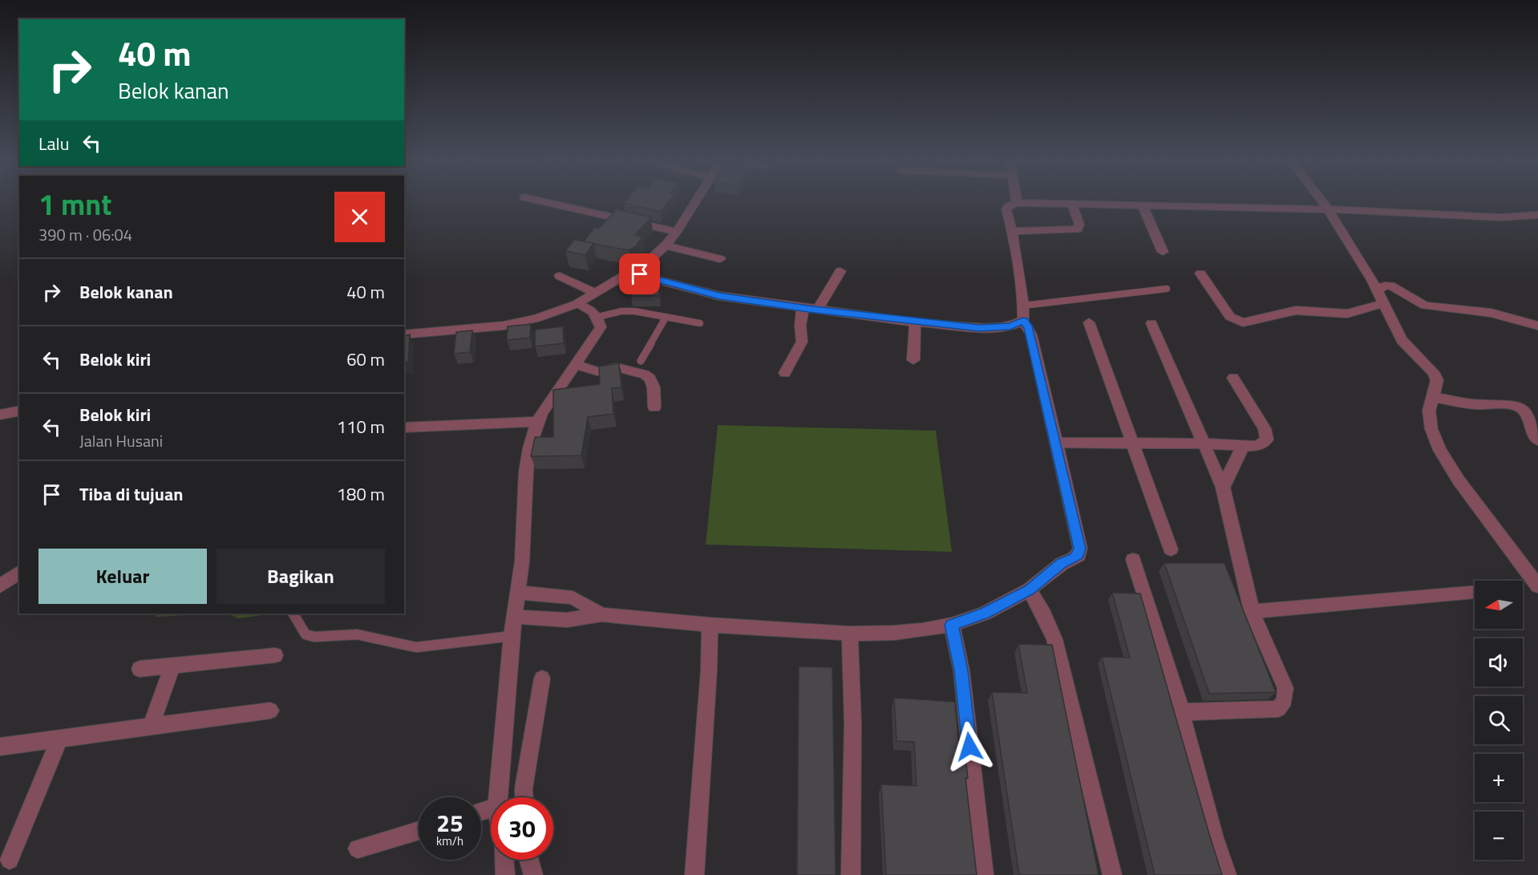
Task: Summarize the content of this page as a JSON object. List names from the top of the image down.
{
  "north": "left",
  "page": {
    "turn": ["40 m", "Belok kanan"],
    "then": "Lalu",
    "heading": ["1 mnt", "390 m · 06:04"],
    "list": [
      {
        "name": "Belok kanan",
        "value": "40 m"
      },
      {
        "name": "Belok kiri",
        "value": "60 m"
      },
      {
        "name": "Belok kiri",
        "note": "Jalan Husani",
        "value": "110 m"
      },
      {
        "name": "Tiba di tujuan",
        "value": "180 m"
      }
    ],
    "buttons": ["Keluar", "Bagikan"],
    "map_buttons": ["+", "−"],
    "speed": "25 km/h",
    "limit": "30"
  }
}
